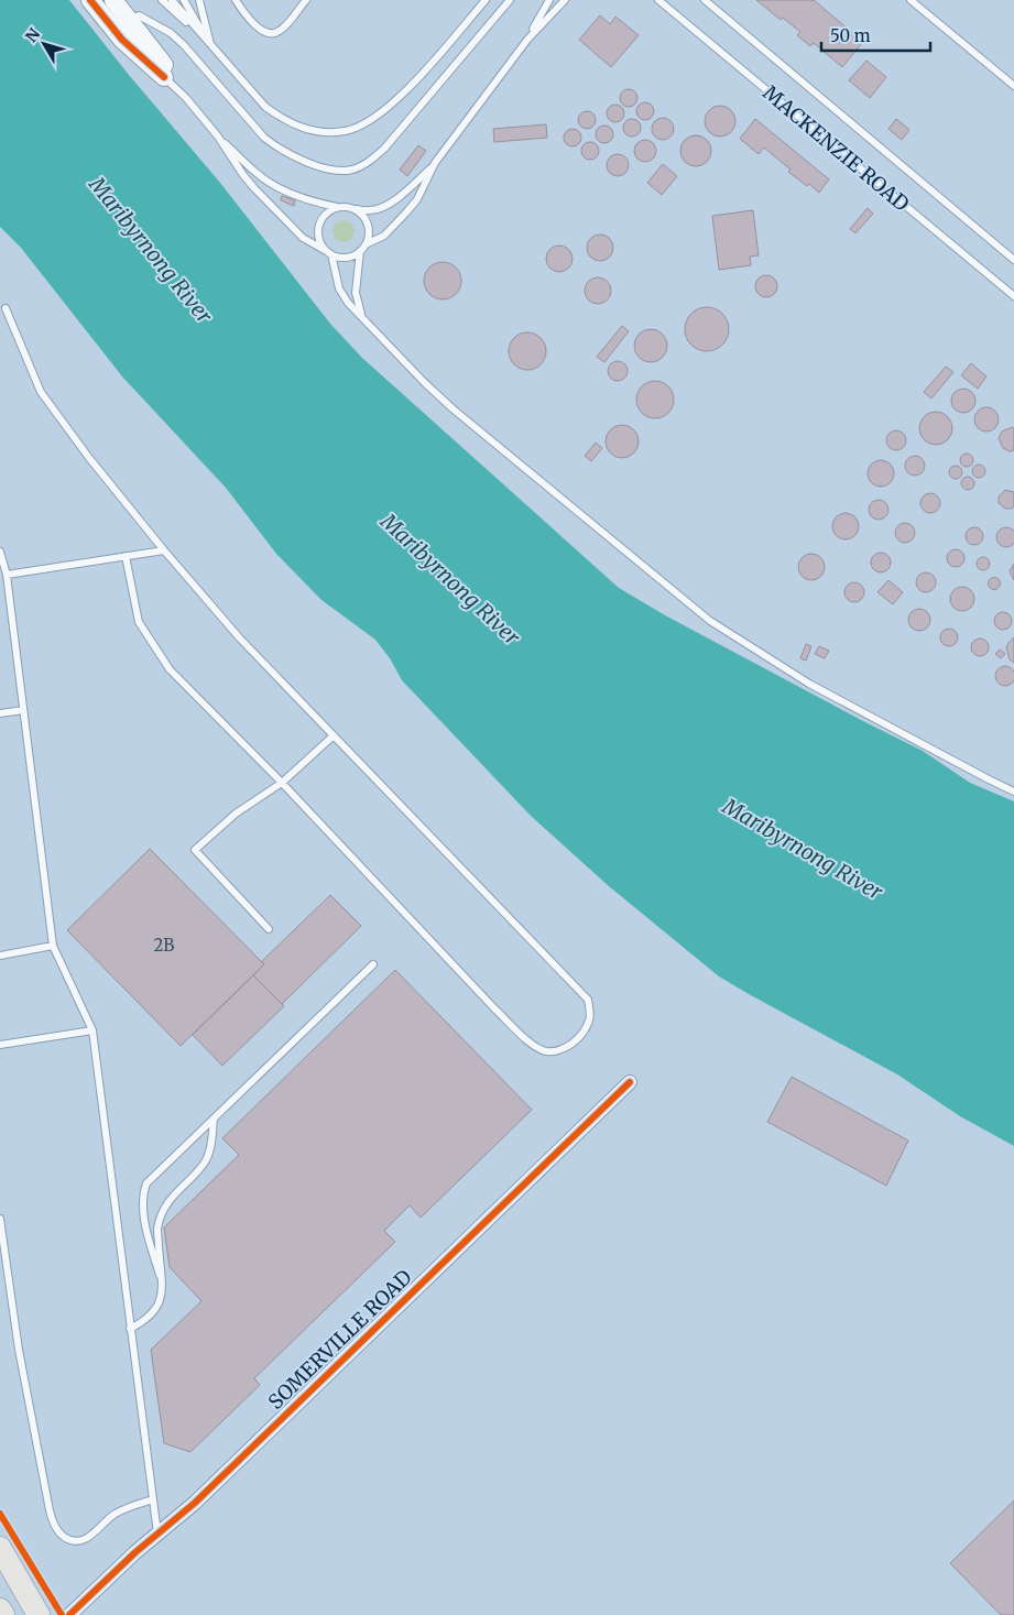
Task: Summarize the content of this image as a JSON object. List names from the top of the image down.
{
  "streets": {
    "street": ["SOMERVILLE ROAD"],
    "lane": ["MACKENZIE ROAD"]
  },
  "water": ["Maribyrnong River"],
  "house_numbers": ["2B"],
  "scale_bar": "50 m",
  "north": "top left"
}
